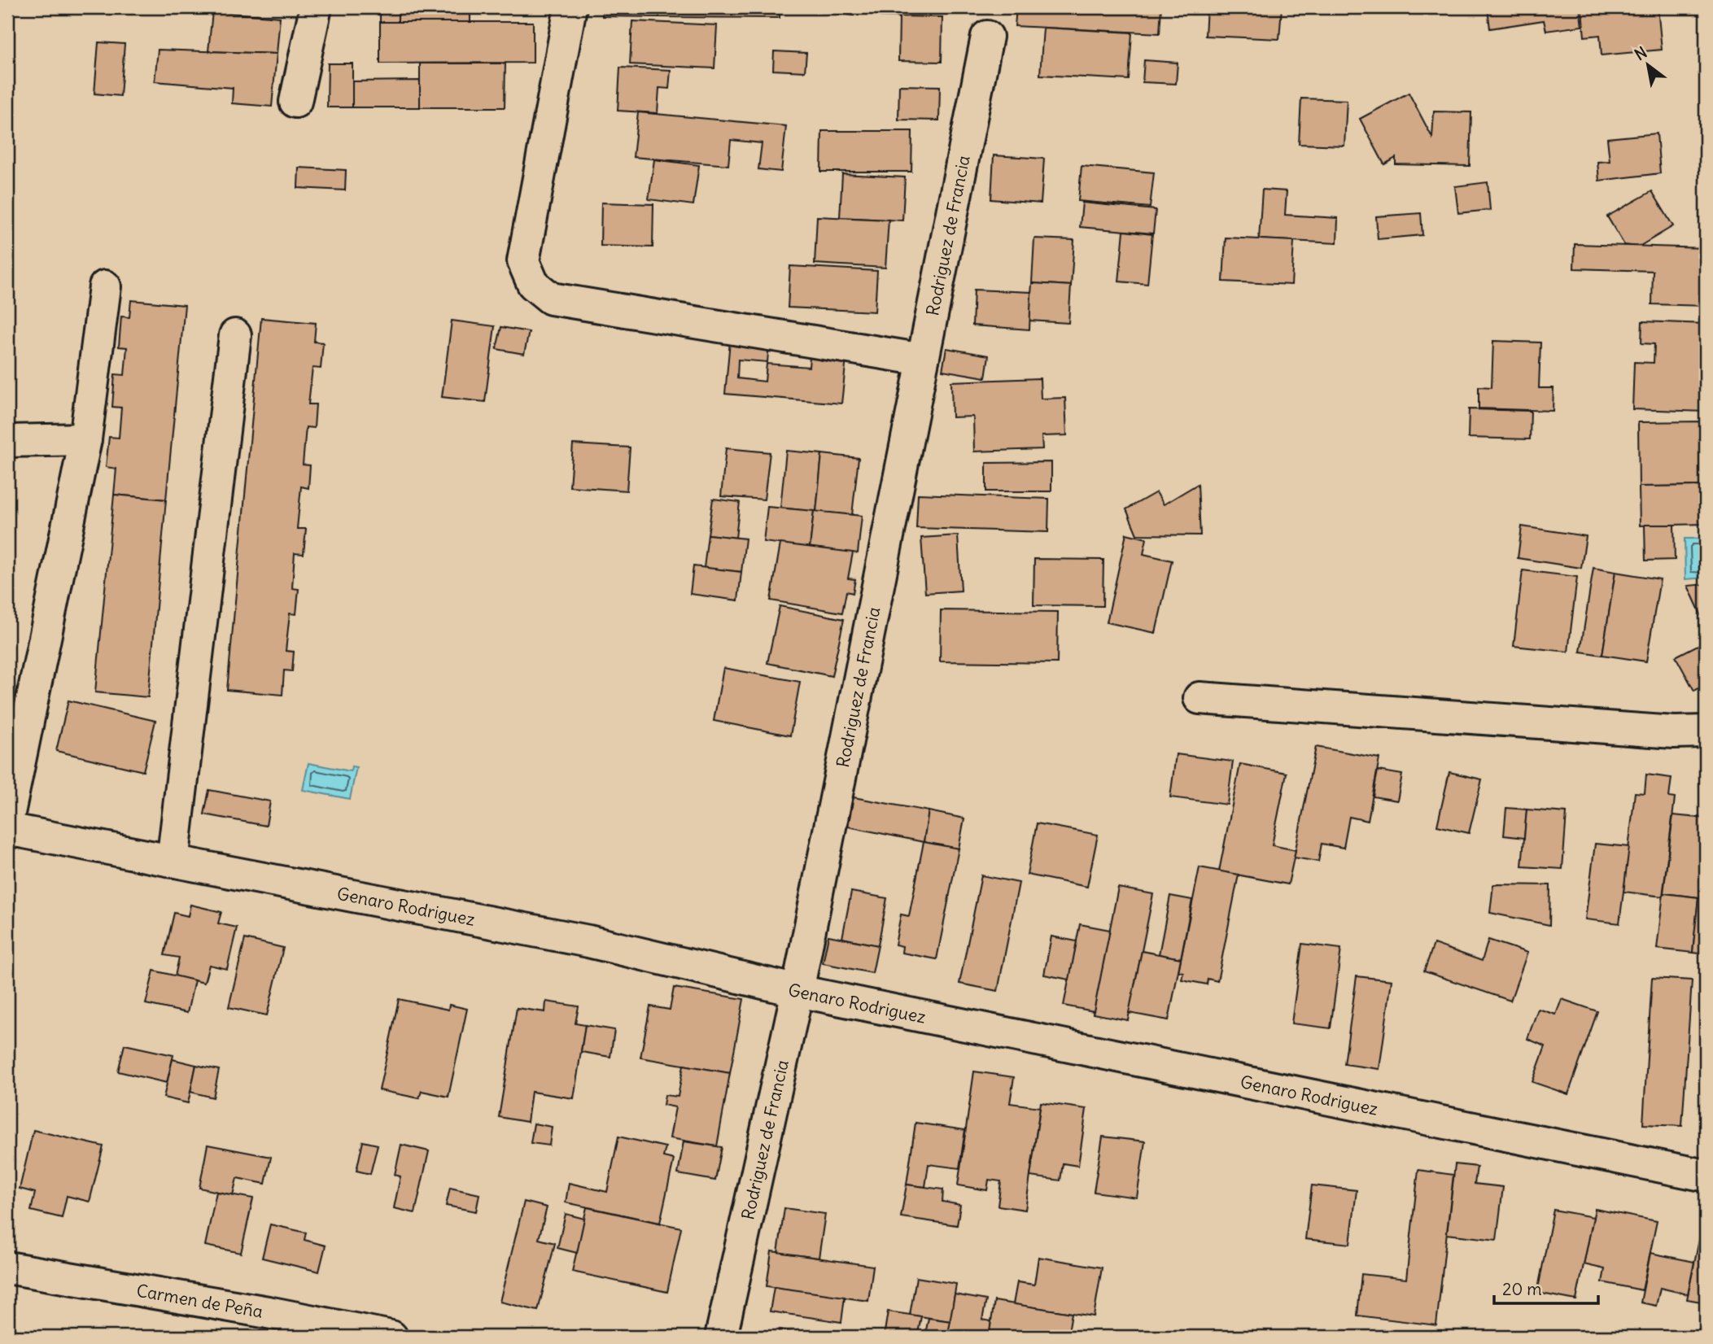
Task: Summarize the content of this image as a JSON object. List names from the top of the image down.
{
  "streets": {
    "street": ["Rodriguez de Francia", "Genaro Rodriguez", "Carmen de Peña"]
  },
  "crossings": [
    ["Rodriguez de Francia", "Genaro Rodriguez"]
  ],
  "scale_bar": "20 m",
  "north": "top left"
}
